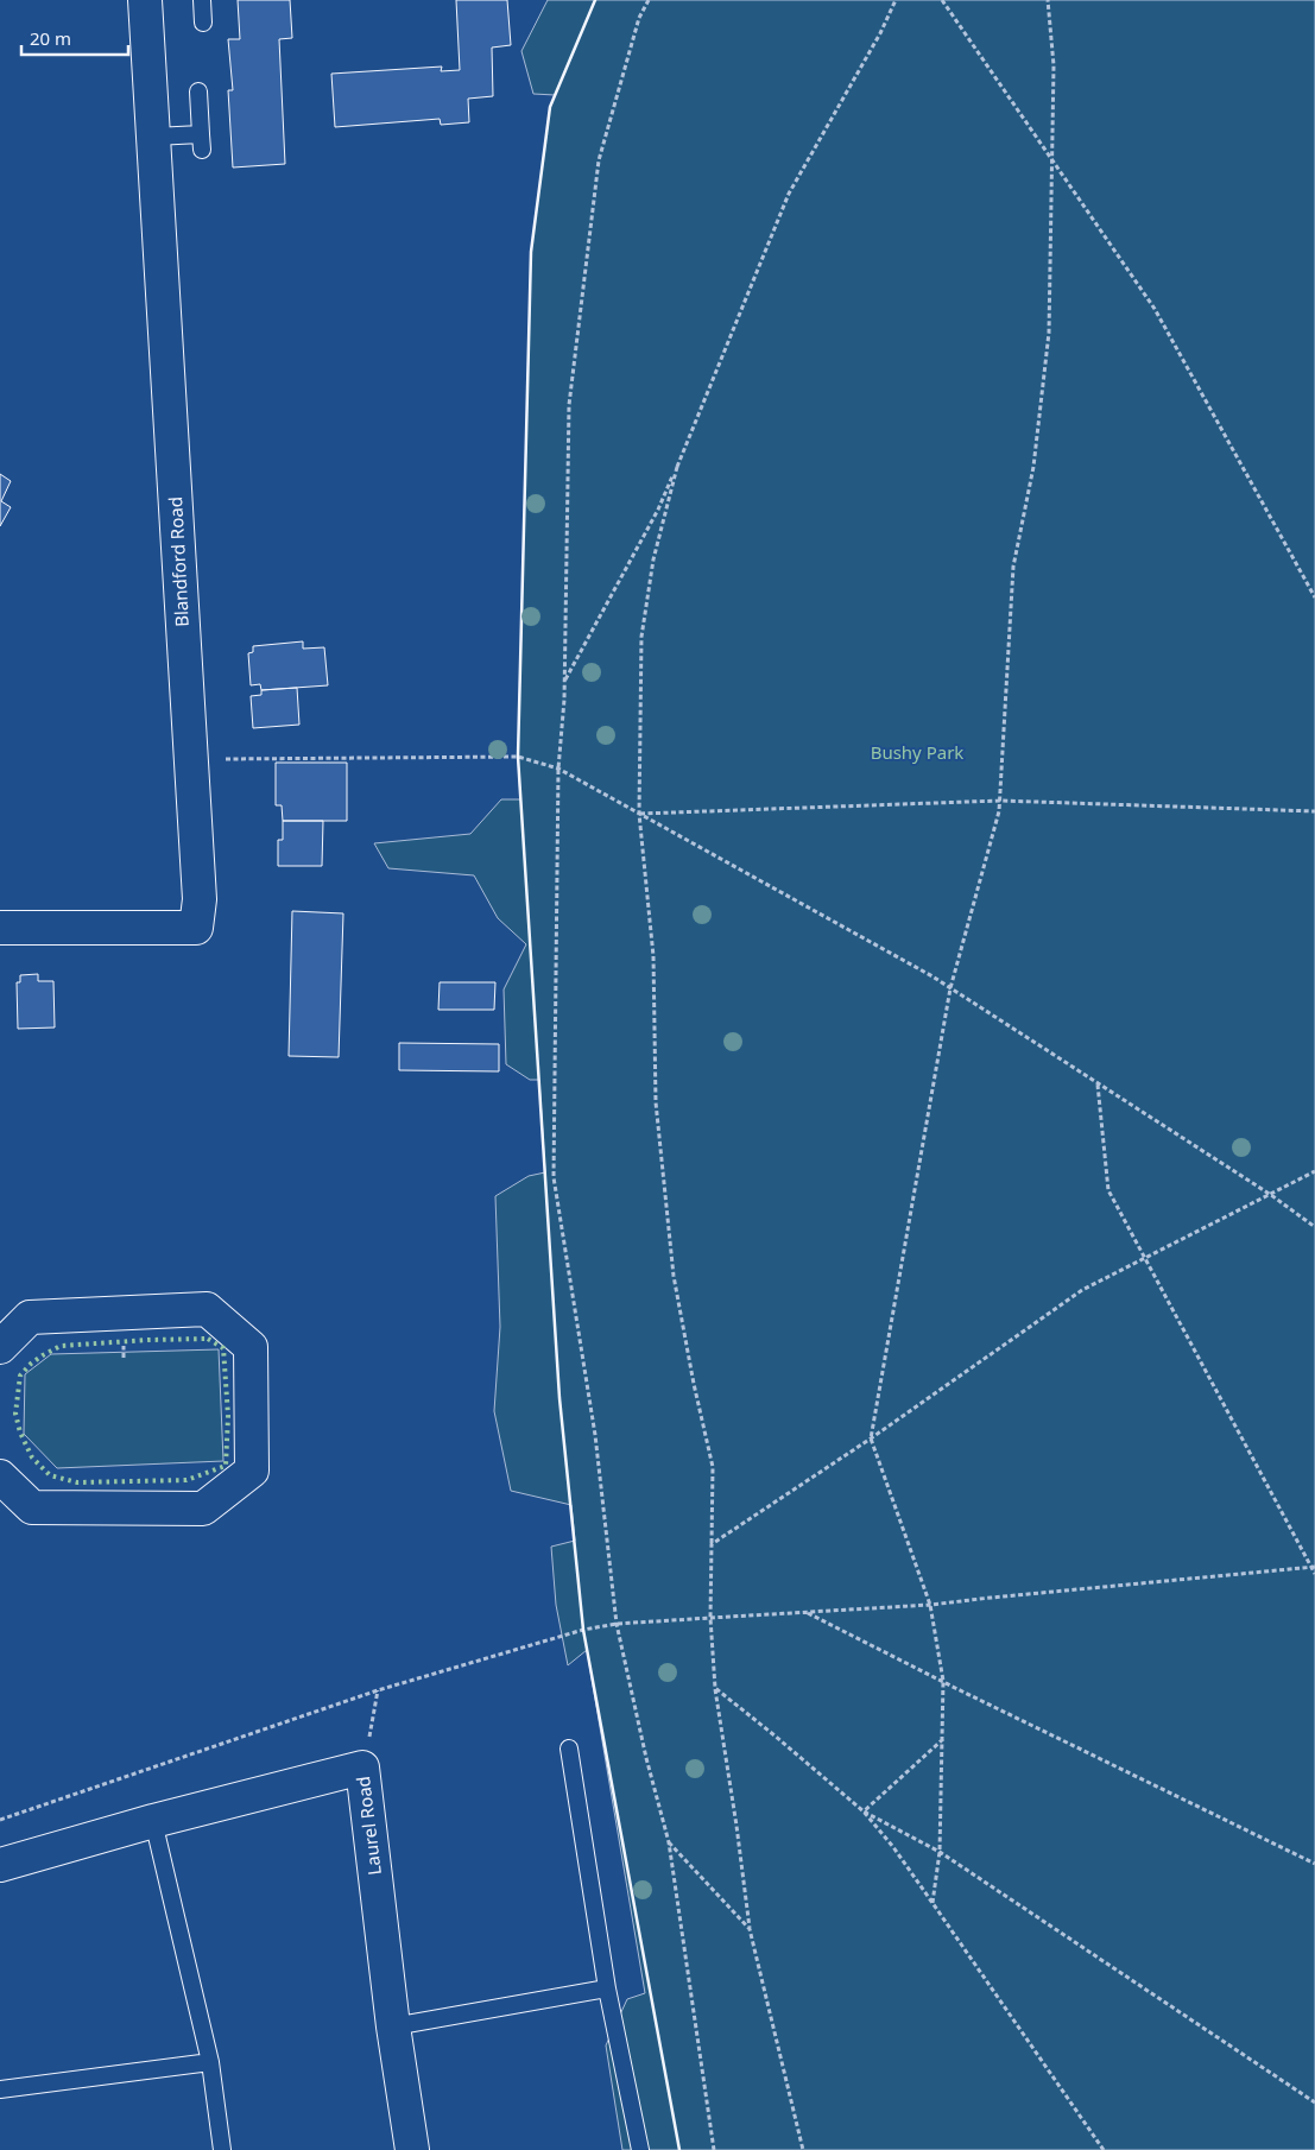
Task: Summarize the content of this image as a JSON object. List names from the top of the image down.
{
  "streets": {
    "street": ["Blandford Road", "Laurel Road"]
  },
  "parks": ["Bushy Park"],
  "scale_bar": "20 m"
}
